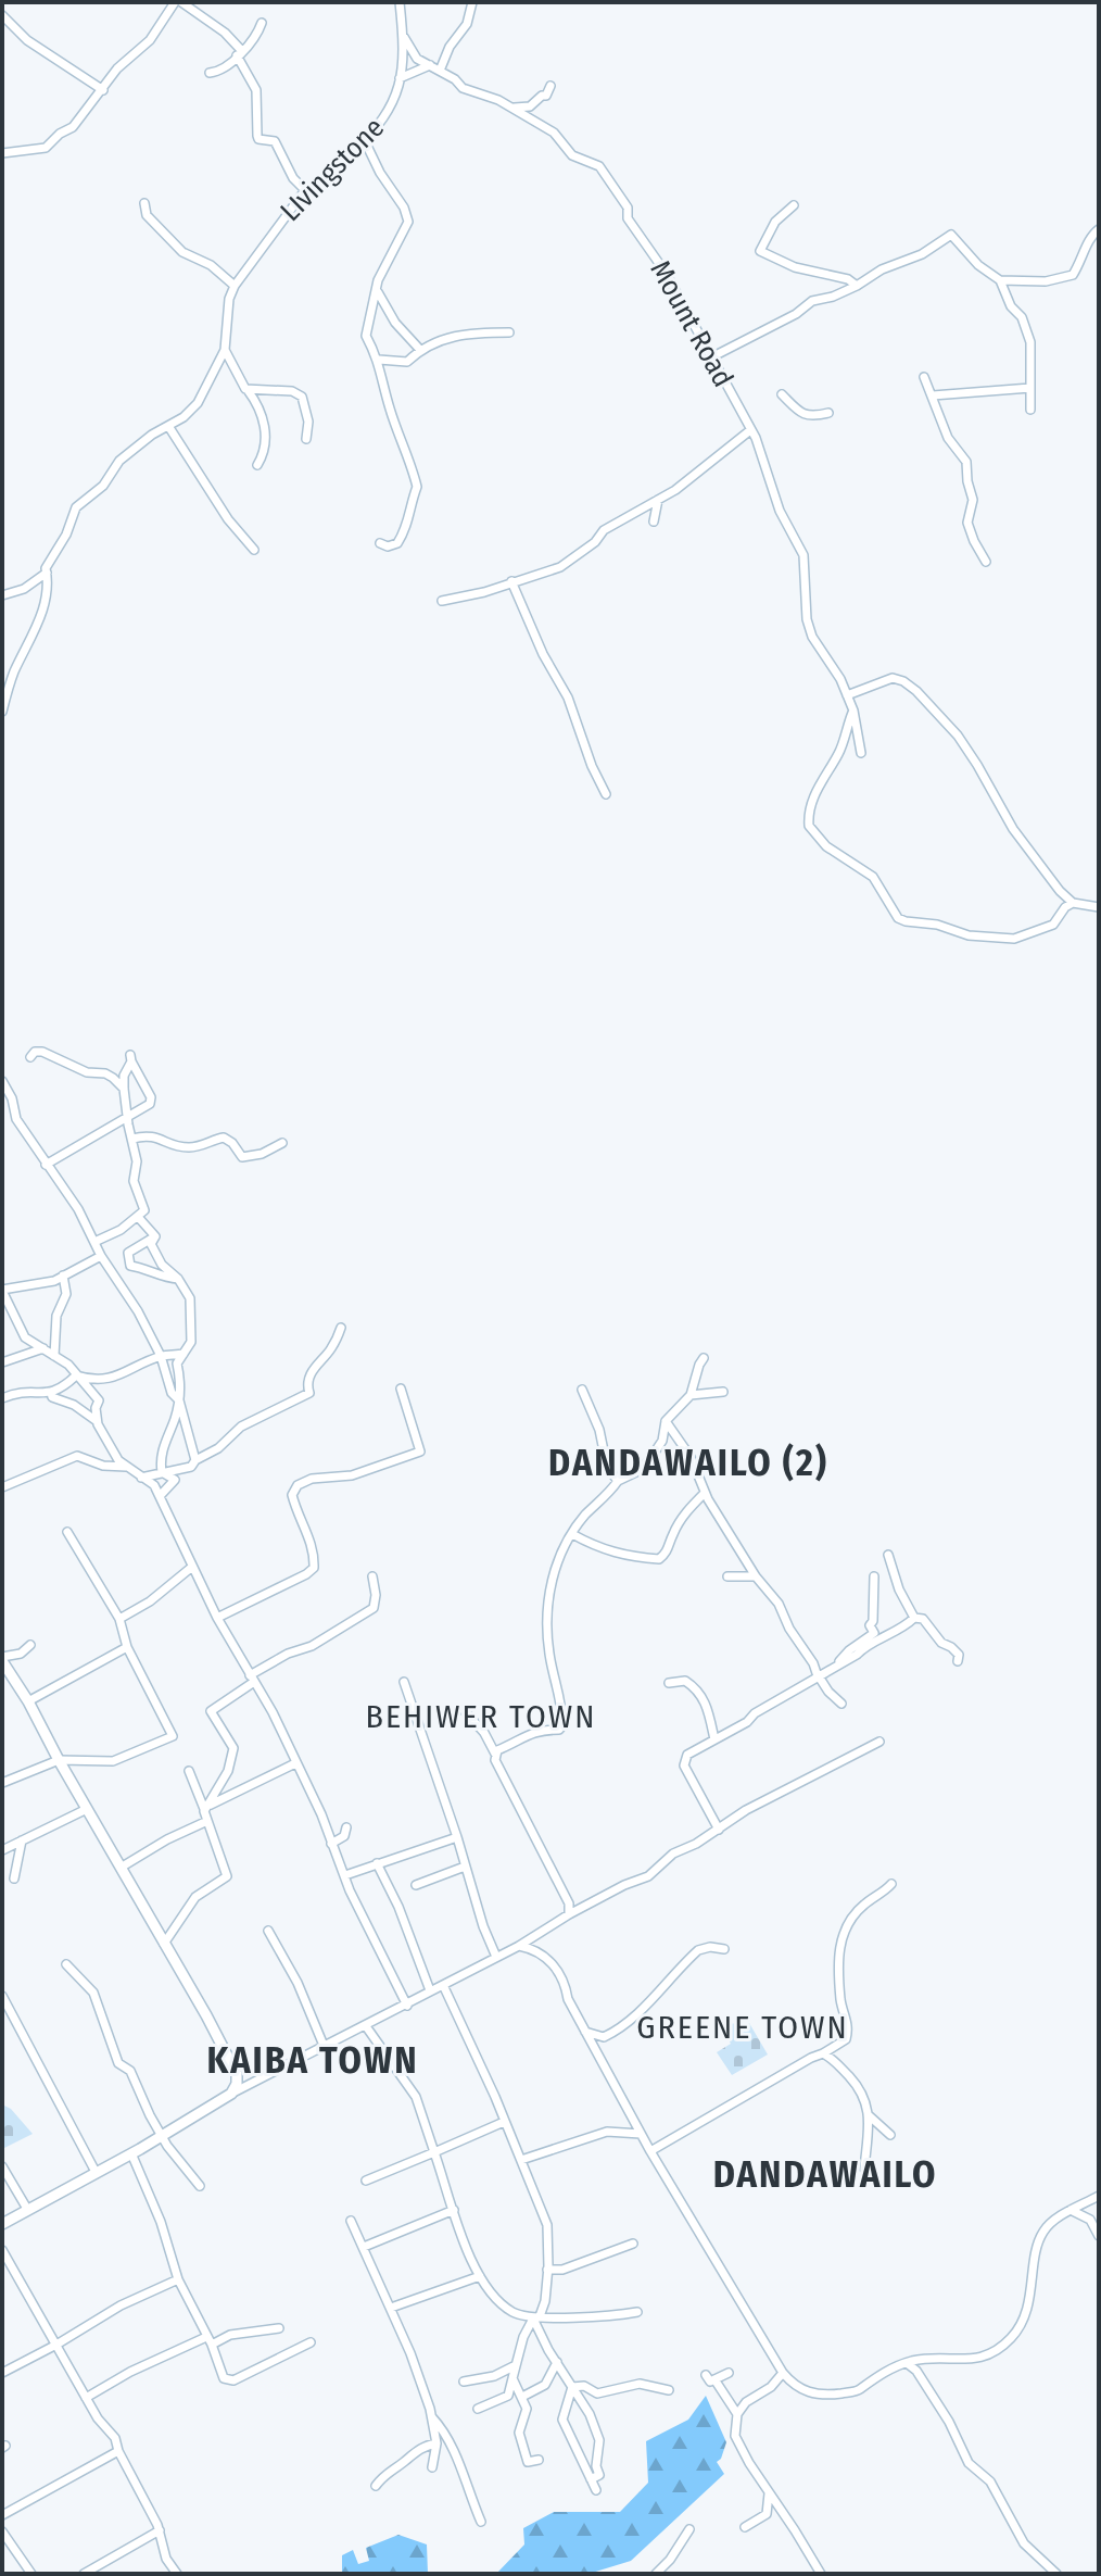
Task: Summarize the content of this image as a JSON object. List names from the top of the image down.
{
  "streets": {
    "street": ["LIvingstone", "Mount Road"]
  },
  "crossings": [
    ["LIvingstone", "Mount Road"]
  ],
  "districts": [
    "DANDAWAILO (2)",
    "BEHIWER TOWN",
    "GREENE TOWN",
    "KAIBA TOWN",
    "DANDAWAILO"
  ]
}
